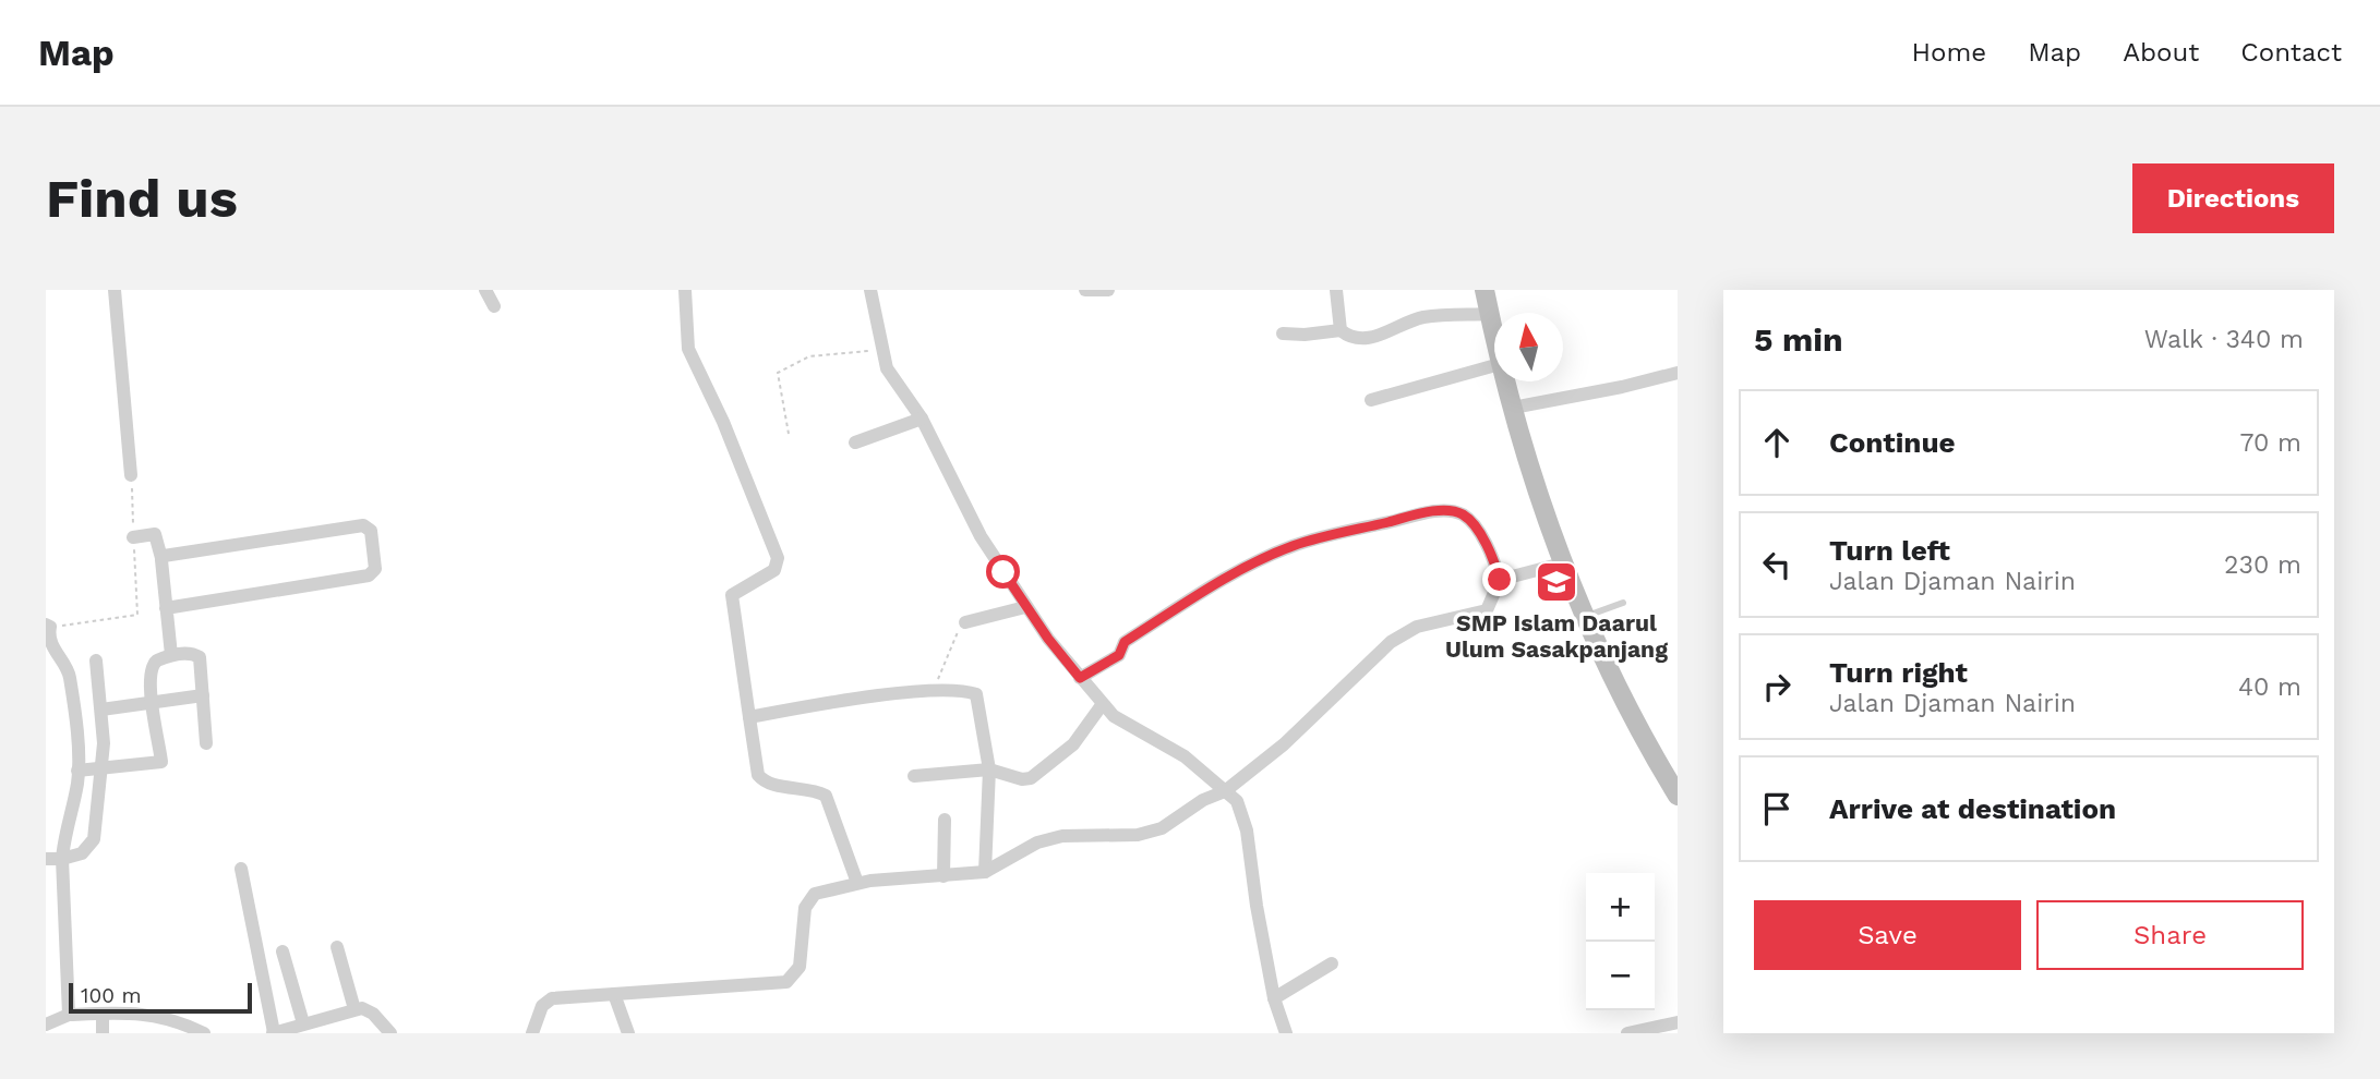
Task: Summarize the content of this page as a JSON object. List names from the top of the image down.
{
  "places": {
    "school or university": ["SMP Islam Daarul Ulum Sasakpanjang"]
  },
  "scale_bar": "100 m",
  "north": "top",
  "page": {
    "header": "Map",
    "nav": [
      "Home",
      "Map",
      "About",
      "Contact"
    ],
    "buttons": [
      "Directions",
      ["Save", "Share"]
    ],
    "title": "Find us",
    "heading": ["5 min", "Walk · 340 m"],
    "list": [
      ["Continue", "70 m"],
      ["Turn left", "Jalan Djaman Nairin", "230 m"],
      ["Turn right", "Jalan Djaman Nairin", "40 m"],
      "Arrive at destination"
    ],
    "map_buttons": ["+", "−"],
    "scale": "100 m"
  }
}
